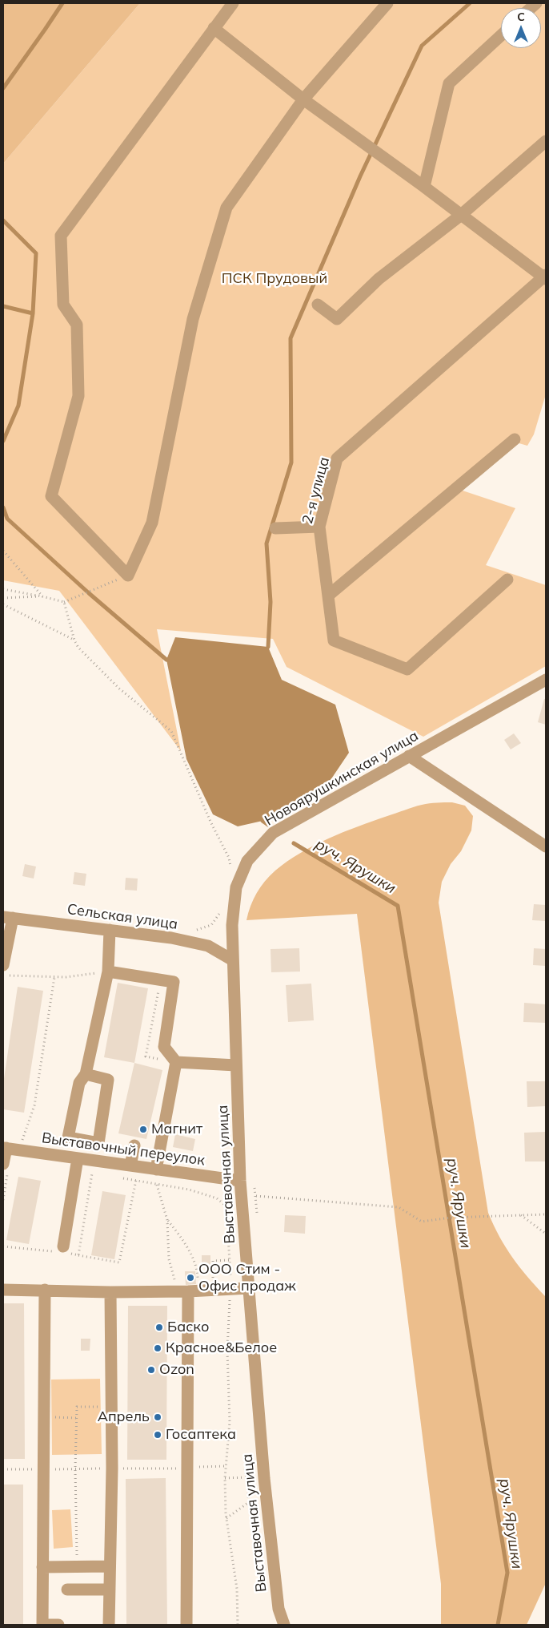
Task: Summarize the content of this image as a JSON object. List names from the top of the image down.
{
  "streets": {
    "street": [
      "2-я улица",
      "Новоярушкинская улица",
      "Сельская улица",
      "Выставочный переулок",
      "Выставочная улица"
    ]
  },
  "crossings": [
    ["Новоярушкинская улица", "Сельская улица"],
    ["Новоярушкинская улица", "Выставочная улица"],
    ["Сельская улица", "Выставочная улица"],
    ["Выставочный переулок", "Выставочная улица"]
  ],
  "water": ["руч. Ярушки"],
  "parks": ["ПСК Прудовый"],
  "places": [
    "Магнит",
    "ООО Стим - Офис продаж",
    "Баско",
    "Красное&Белое",
    "Ozon",
    "Апрель",
    "Госаптека"
  ],
  "north": "top"
}
